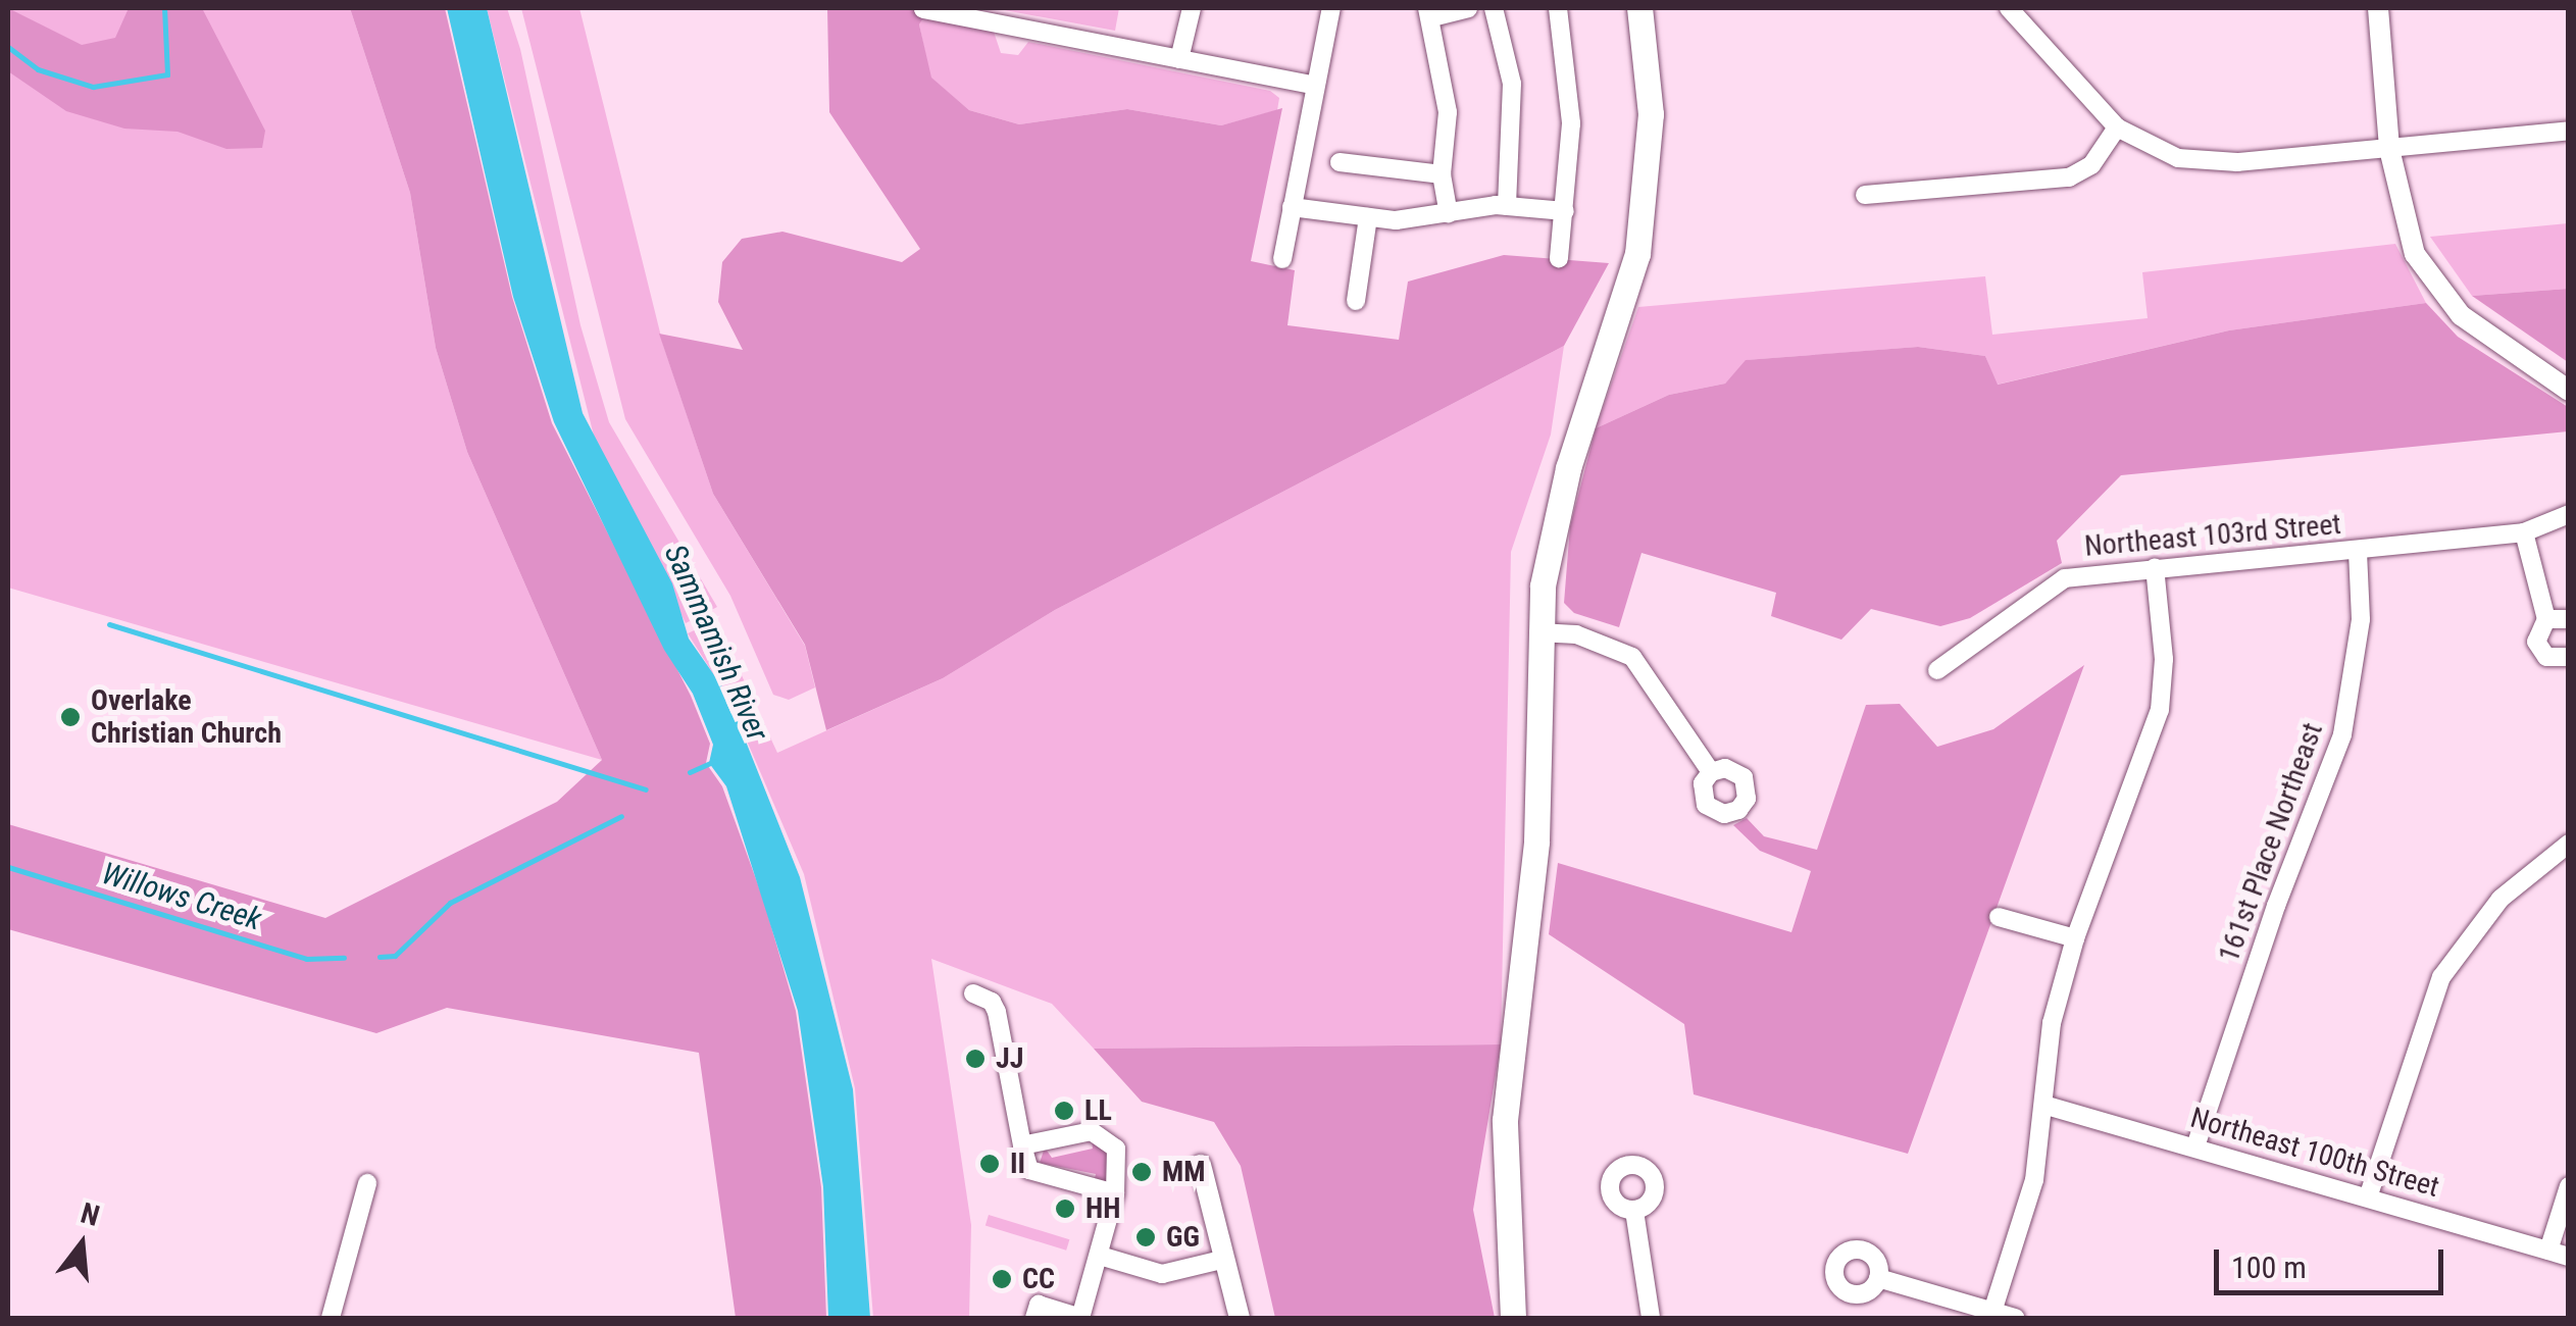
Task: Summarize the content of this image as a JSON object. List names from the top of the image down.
{
  "streets": {
    "street": ["Northeast 103rd Street", "161st Place Northeast", "Northeast 100th Street"]
  },
  "crossings": [
    ["Northeast 103rd Street", "161st Place Northeast"],
    ["161st Place Northeast", "Northeast 100th Street"]
  ],
  "water": ["Sammamish River", "Willows Creek"],
  "places": [
    "Overlake Christian Church",
    "JJ",
    "LL",
    "II",
    "MM",
    "HH",
    "GG",
    "CC"
  ],
  "scale_bar": "100 m",
  "north": "top"
}
